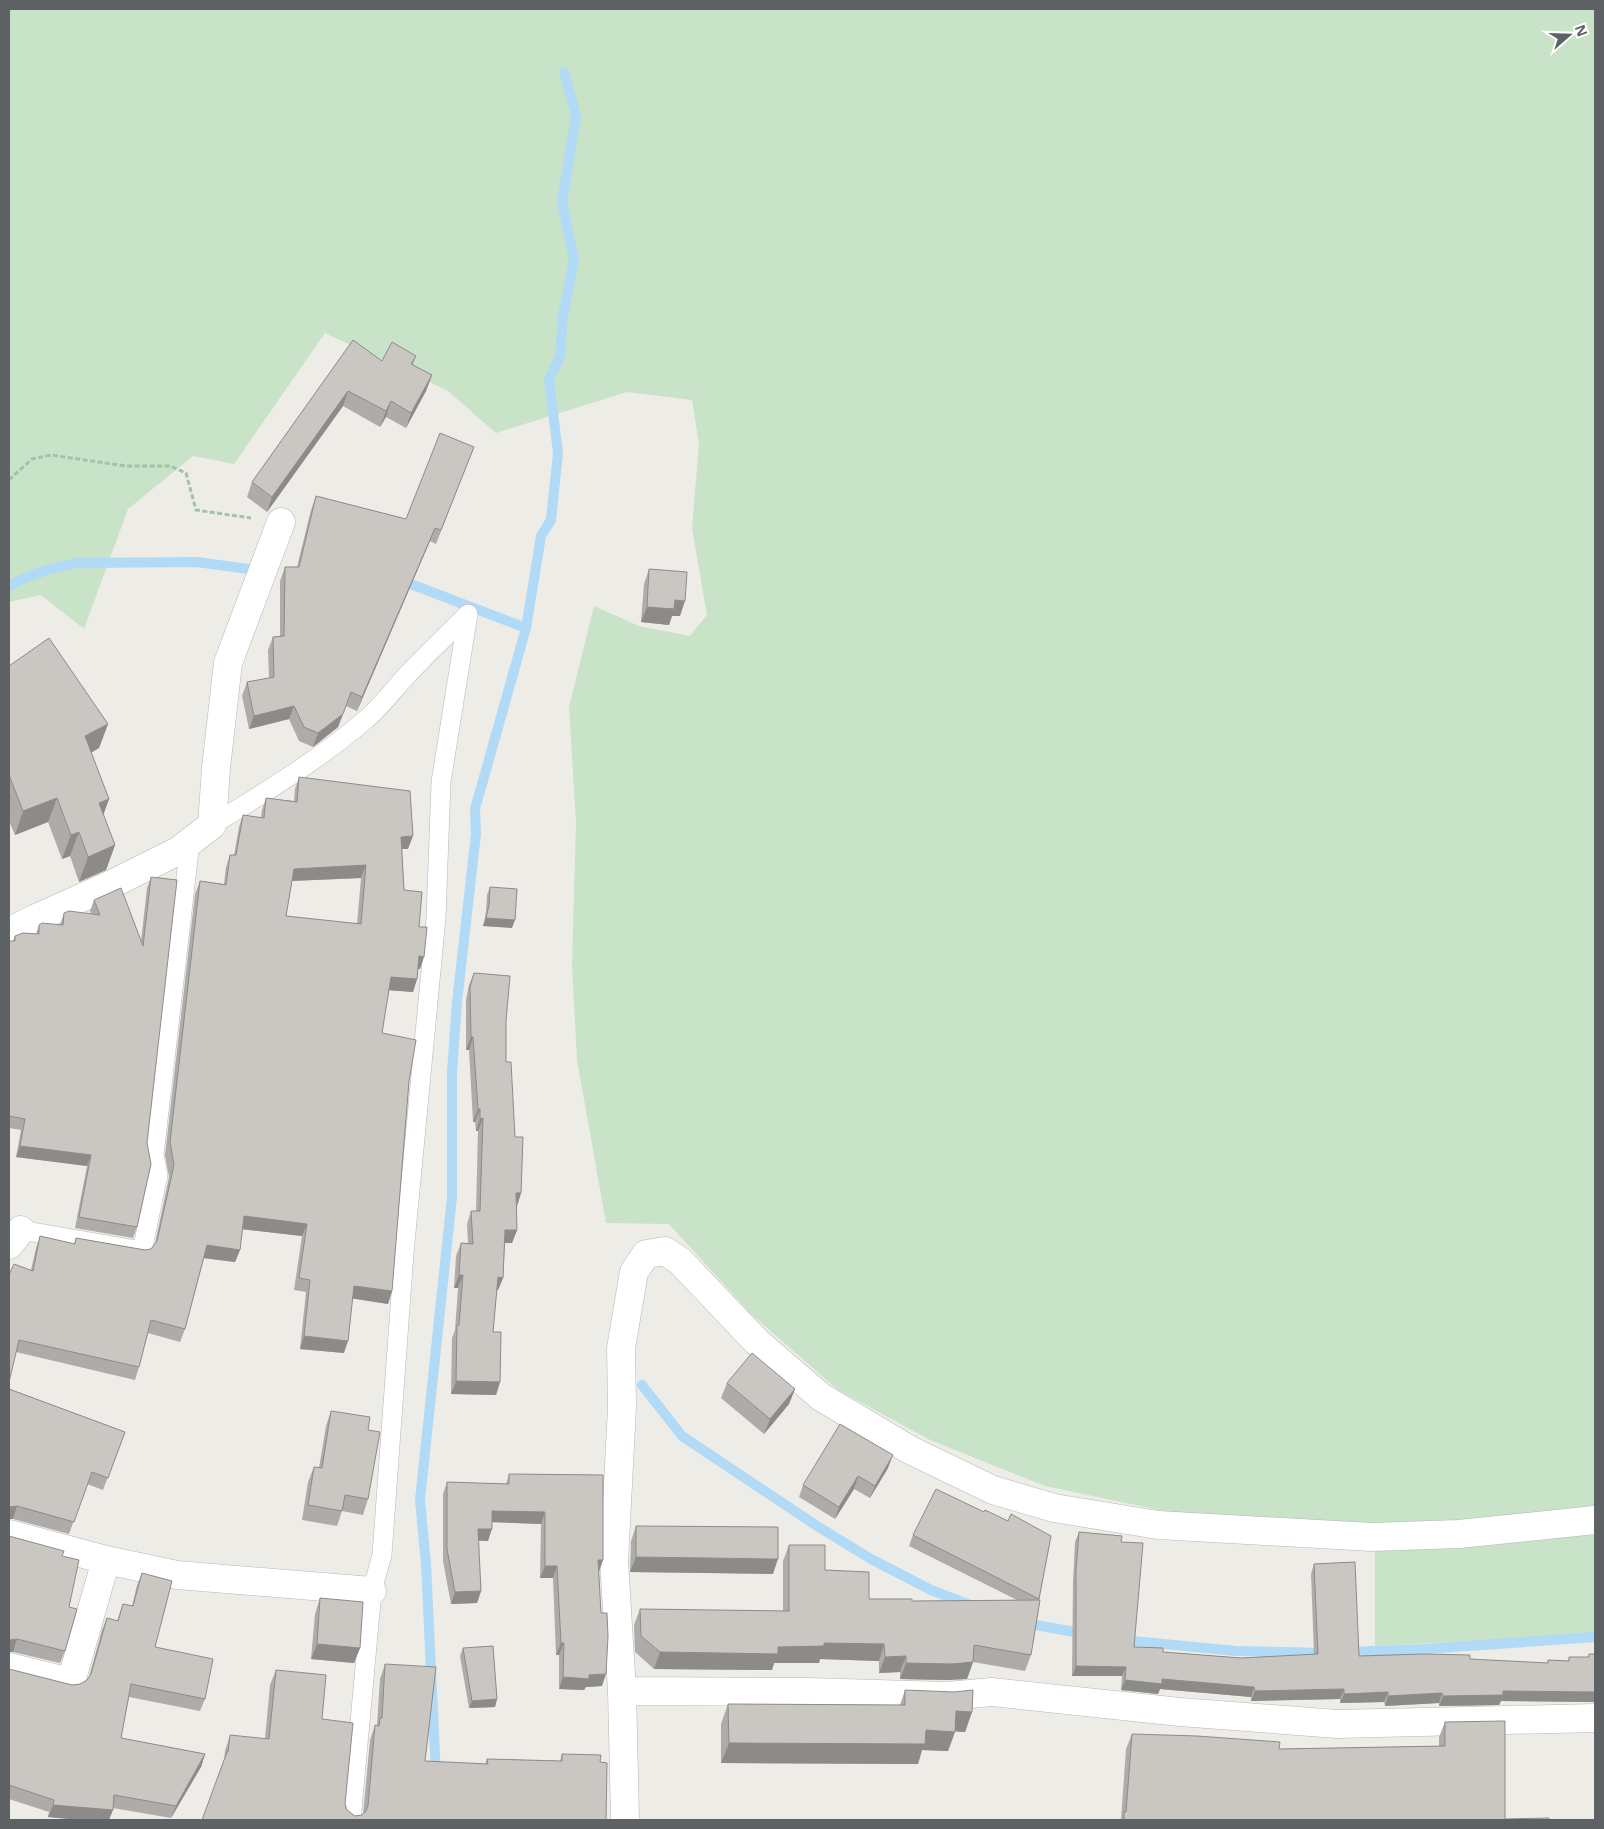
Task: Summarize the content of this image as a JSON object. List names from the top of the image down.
{
  "north": "right"
}
